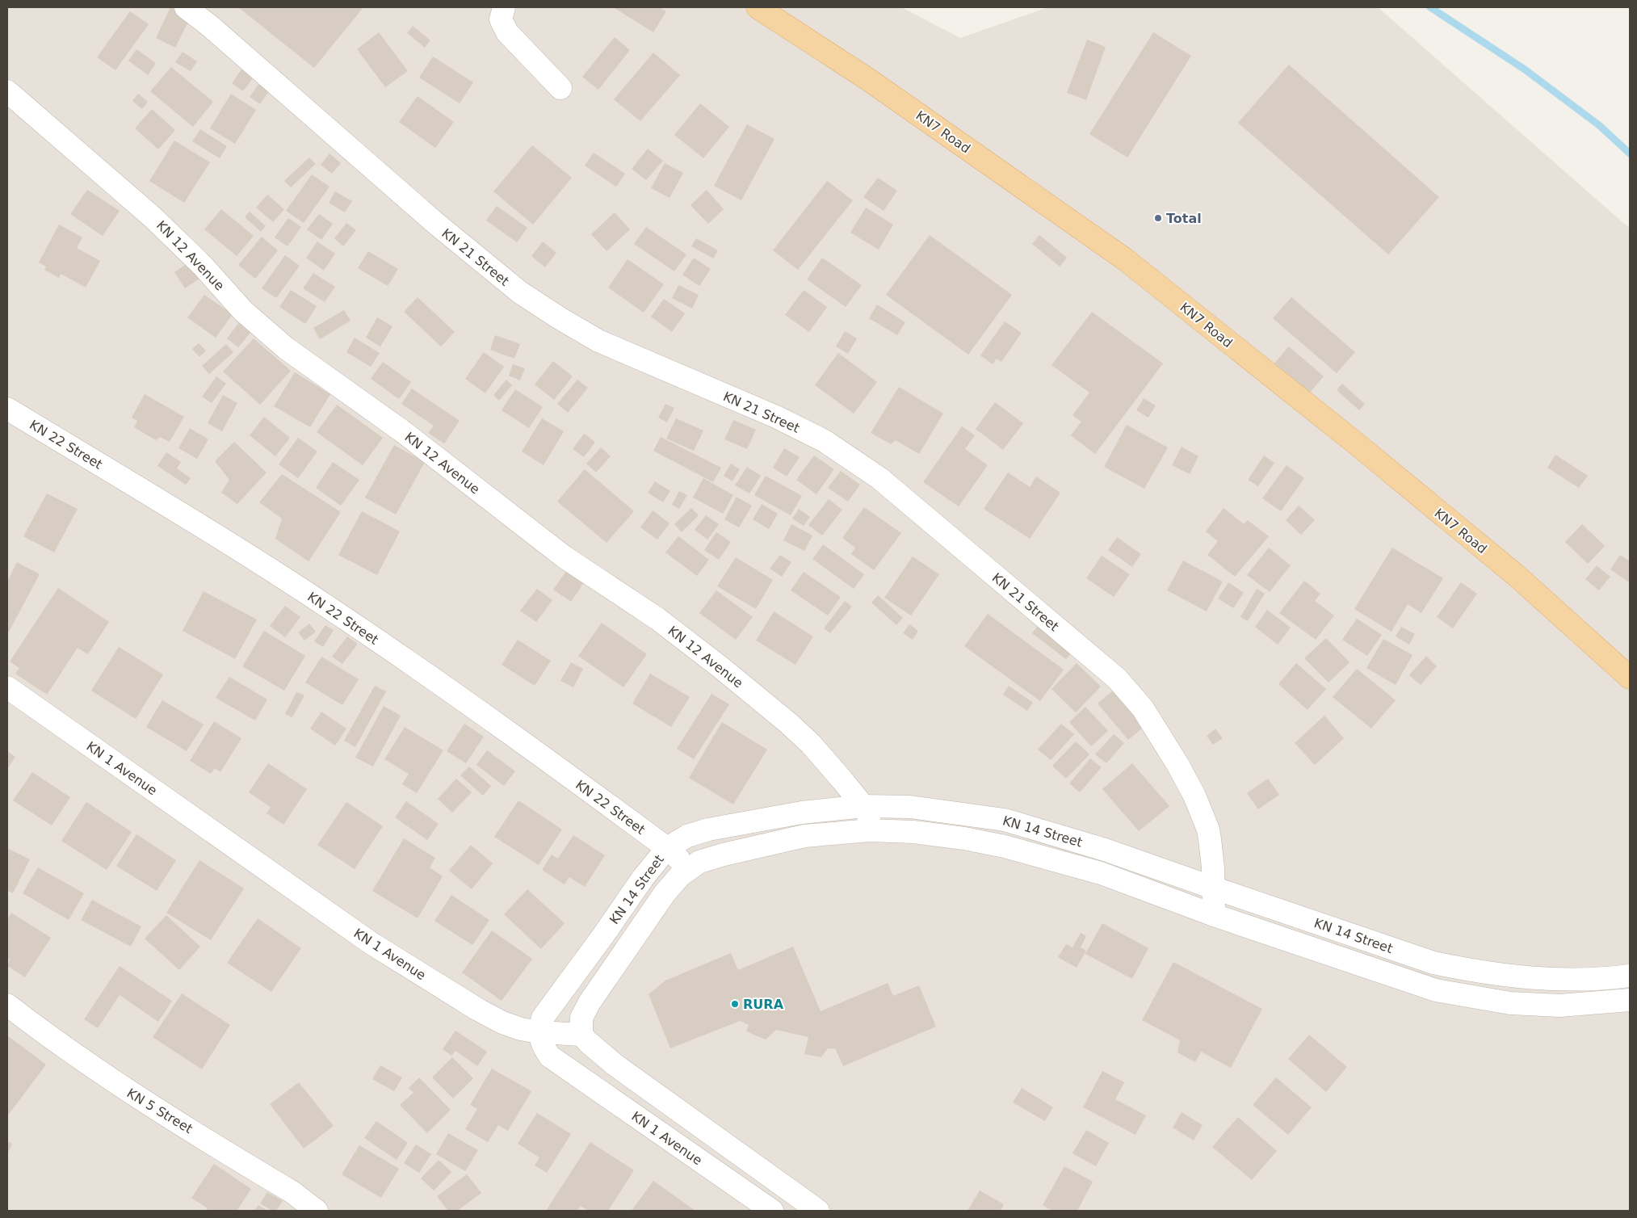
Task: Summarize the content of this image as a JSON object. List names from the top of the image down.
{
  "streets": {
    "main road": ["KN7 Road"],
    "street": [
      "KN 12 Avenue",
      "KN 21 Street",
      "KN 22 Street",
      "KN 1 Avenue",
      "KN 14 Street",
      "KN 5 Street"
    ]
  },
  "crossings": [
    ["KN 12 Avenue", "KN 14 Street"],
    ["KN 21 Street", "KN 14 Street"],
    ["KN 22 Street", "KN 14 Street"],
    ["KN 1 Avenue", "KN 14 Street"]
  ],
  "places": ["Total", "RURA"]
}
